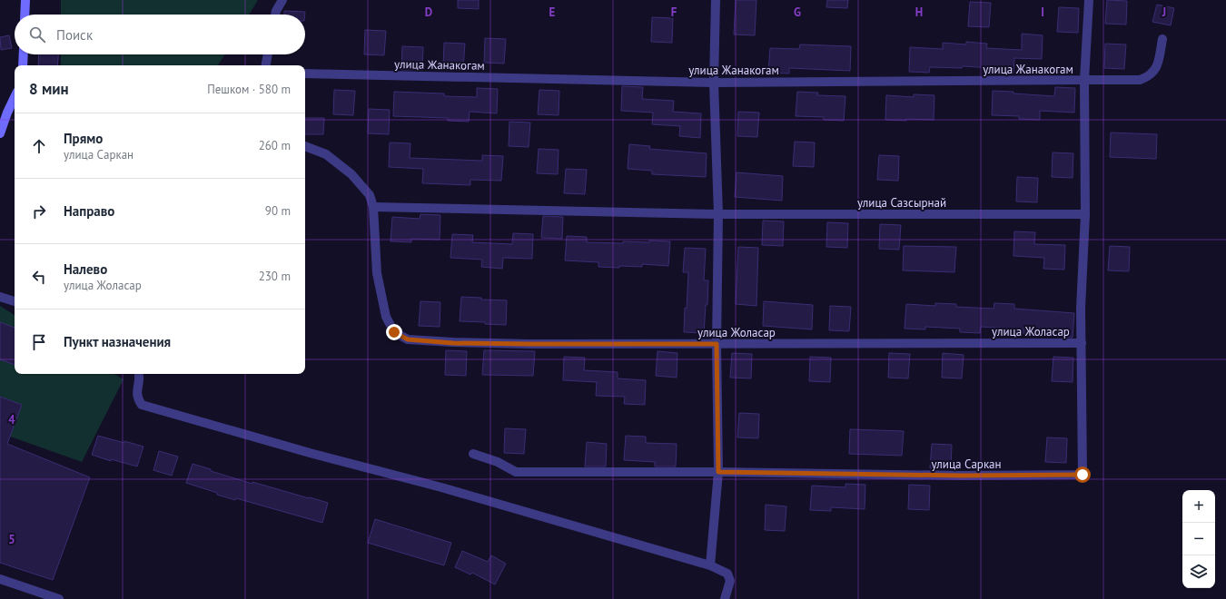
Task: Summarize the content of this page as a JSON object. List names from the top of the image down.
{
  "streets": {
    "street": [
      "улица Жанакогам",
      "улица Сазсырнай",
      "улица Жоласар",
      "улица Саркан"
    ]
  },
  "crossings": [
    ["улица Сазсырнай", "улица Жоласар"],
    ["улица Жоласар", "улица Саркан"]
  ],
  "page": {
    "search": "Поиск",
    "heading": ["8 мин", "Пешком · 580 m"],
    "list": [
      ["Прямо", "улица Саркан", "260 m"],
      ["Направо", "90 m"],
      ["Налево", "улица Жоласар", "230 m"],
      "Пункт назначения"
    ],
    "map_buttons": ["+", "−"]
  },
  "grid": {
    "columns": [
      "D",
      "E",
      "F",
      "G",
      "H",
      "I",
      "J"
    ],
    "rows": ["4", "5"]
  }
}
